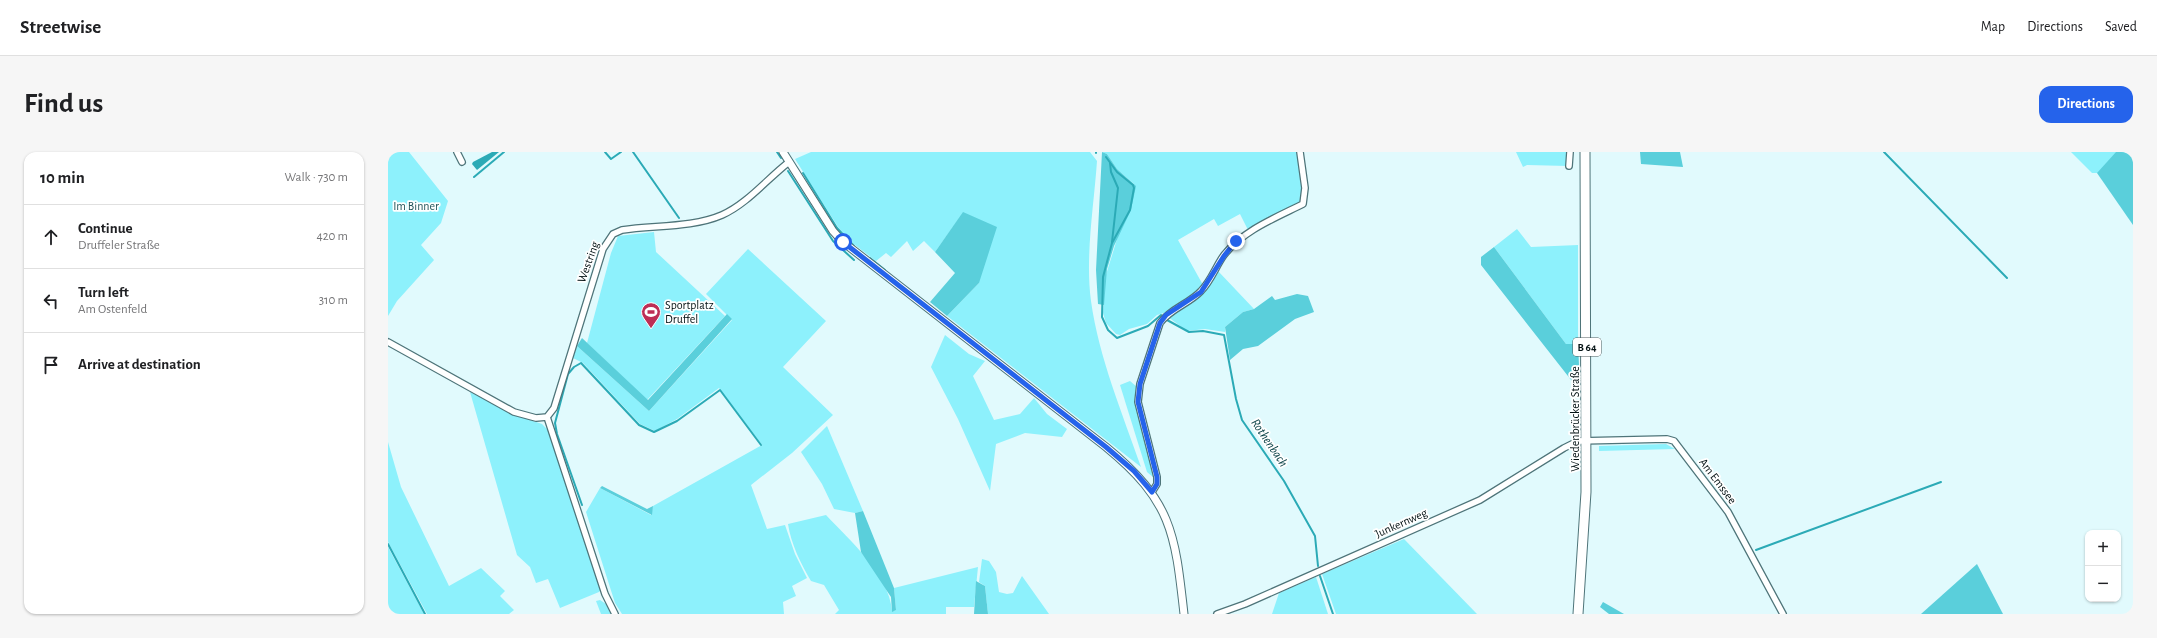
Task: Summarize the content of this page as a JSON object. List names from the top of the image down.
{
  "streets": {
    "main road": ["B 64", "Wiedenbrücker Straße"],
    "street": ["Westring", "Am Emssee", "Junkernweg"]
  },
  "crossings": [
    ["Wiedenbrücker Straße", "Am Emssee"],
    ["Wiedenbrücker Straße", "Junkernweg"],
    ["Am Emssee", "Junkernweg"]
  ],
  "water": ["Rothenbach"],
  "parks": ["Im Binner"],
  "places": {
    "sports": ["Sportplatz Druffel"]
  },
  "page": {
    "header": "Streetwise",
    "nav": ["Map", "Directions", "Saved"],
    "buttons": "Directions",
    "title": "Find us",
    "heading": ["10 min", "Walk · 730 m"],
    "list": [
      ["Continue", "Druffeler Straße", "420 m"],
      ["Turn left", "Am Ostenfeld", "310 m"],
      "Arrive at destination"
    ],
    "map_buttons": ["+", "−"]
  }
}
